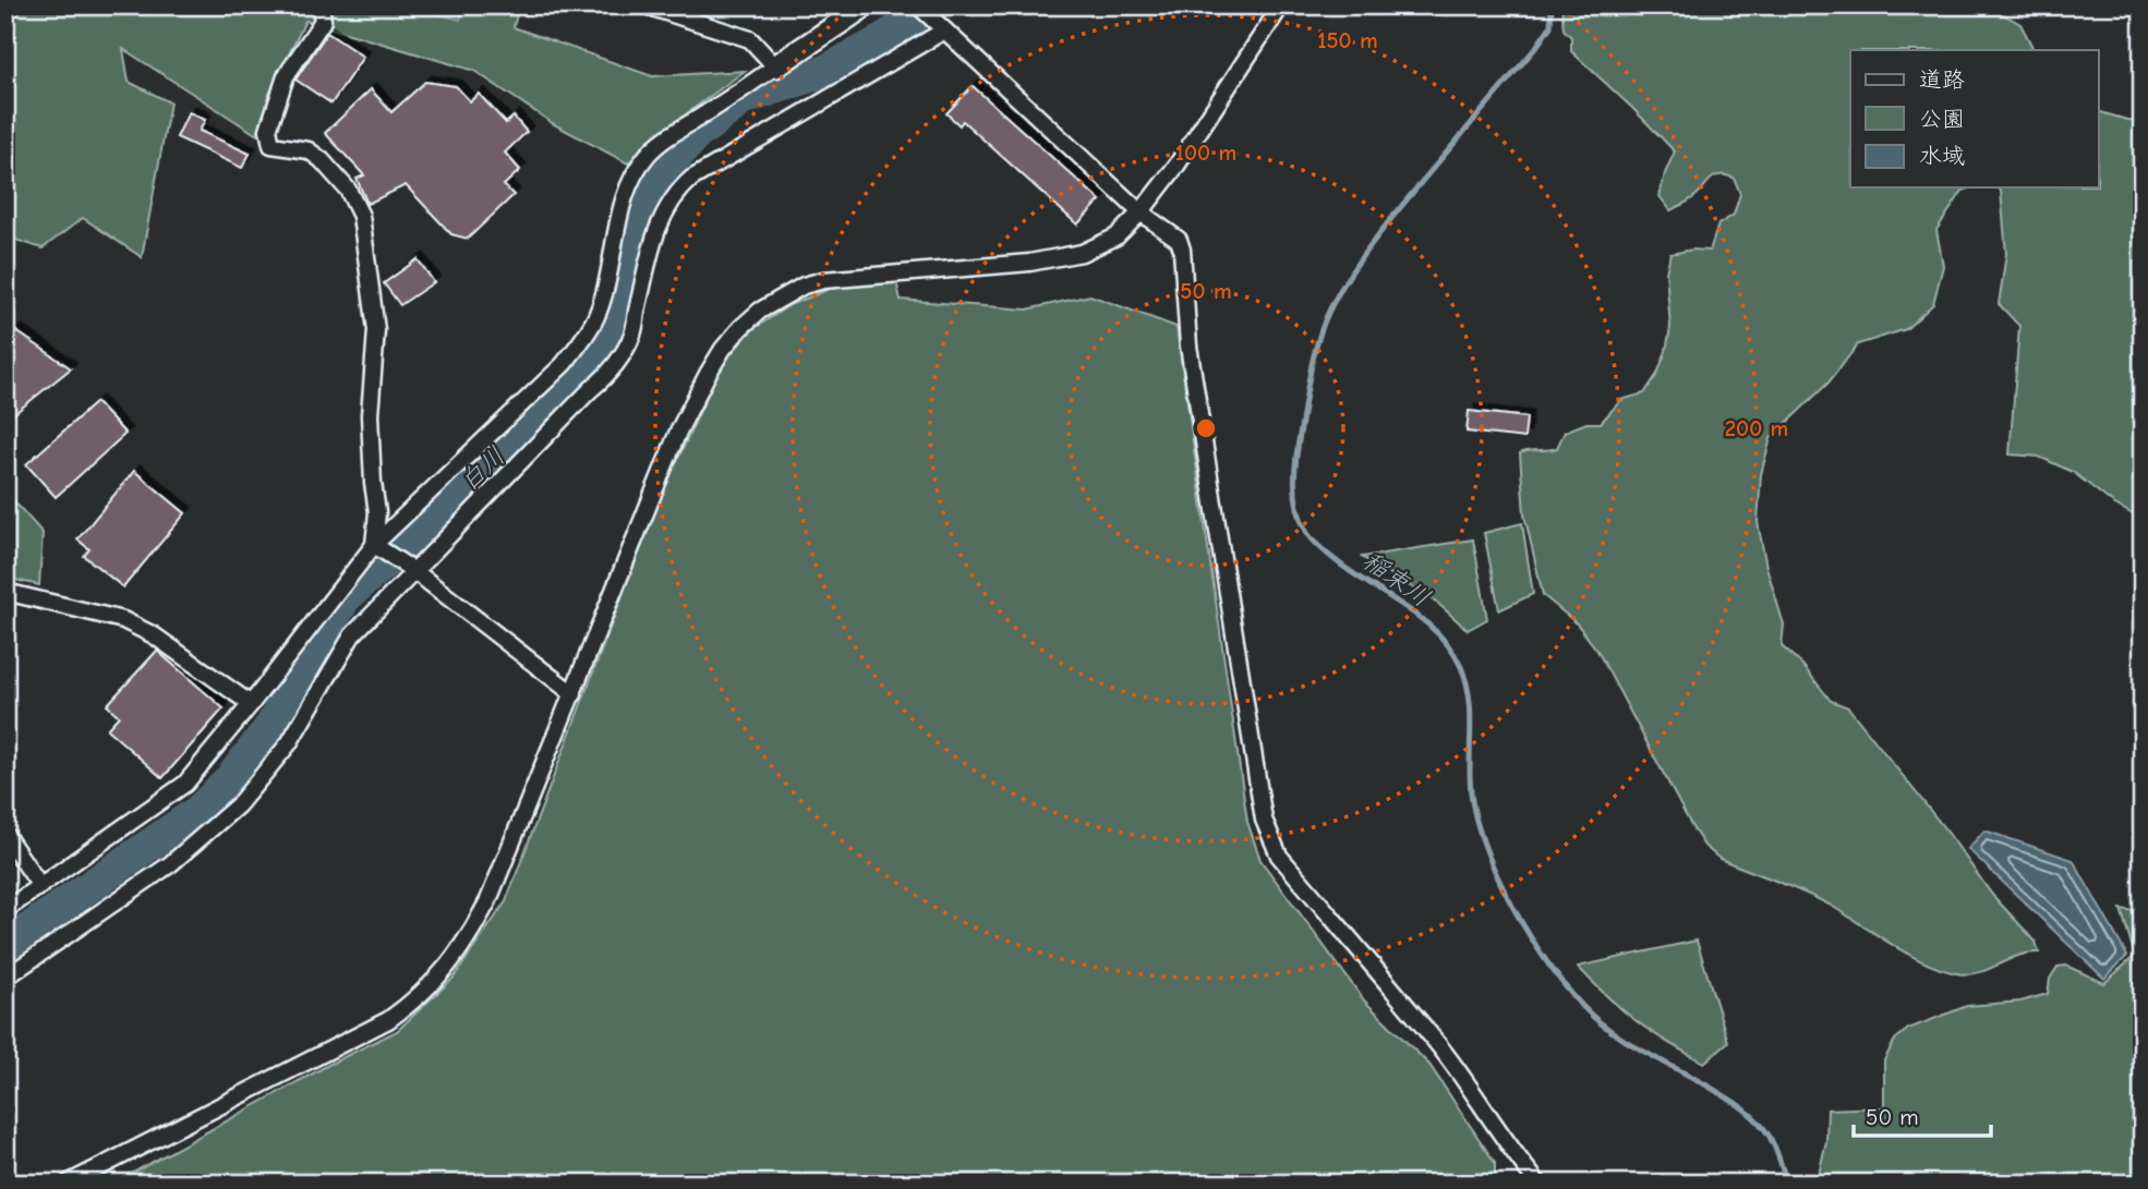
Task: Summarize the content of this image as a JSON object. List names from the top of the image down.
{
  "water": ["白川", "稲束川"],
  "legend": ["道路", "公園", "水域"],
  "scale_bar": "50 m",
  "rings": [
    "150 m",
    "100 m",
    "50 m",
    "200 m"
  ]
}
